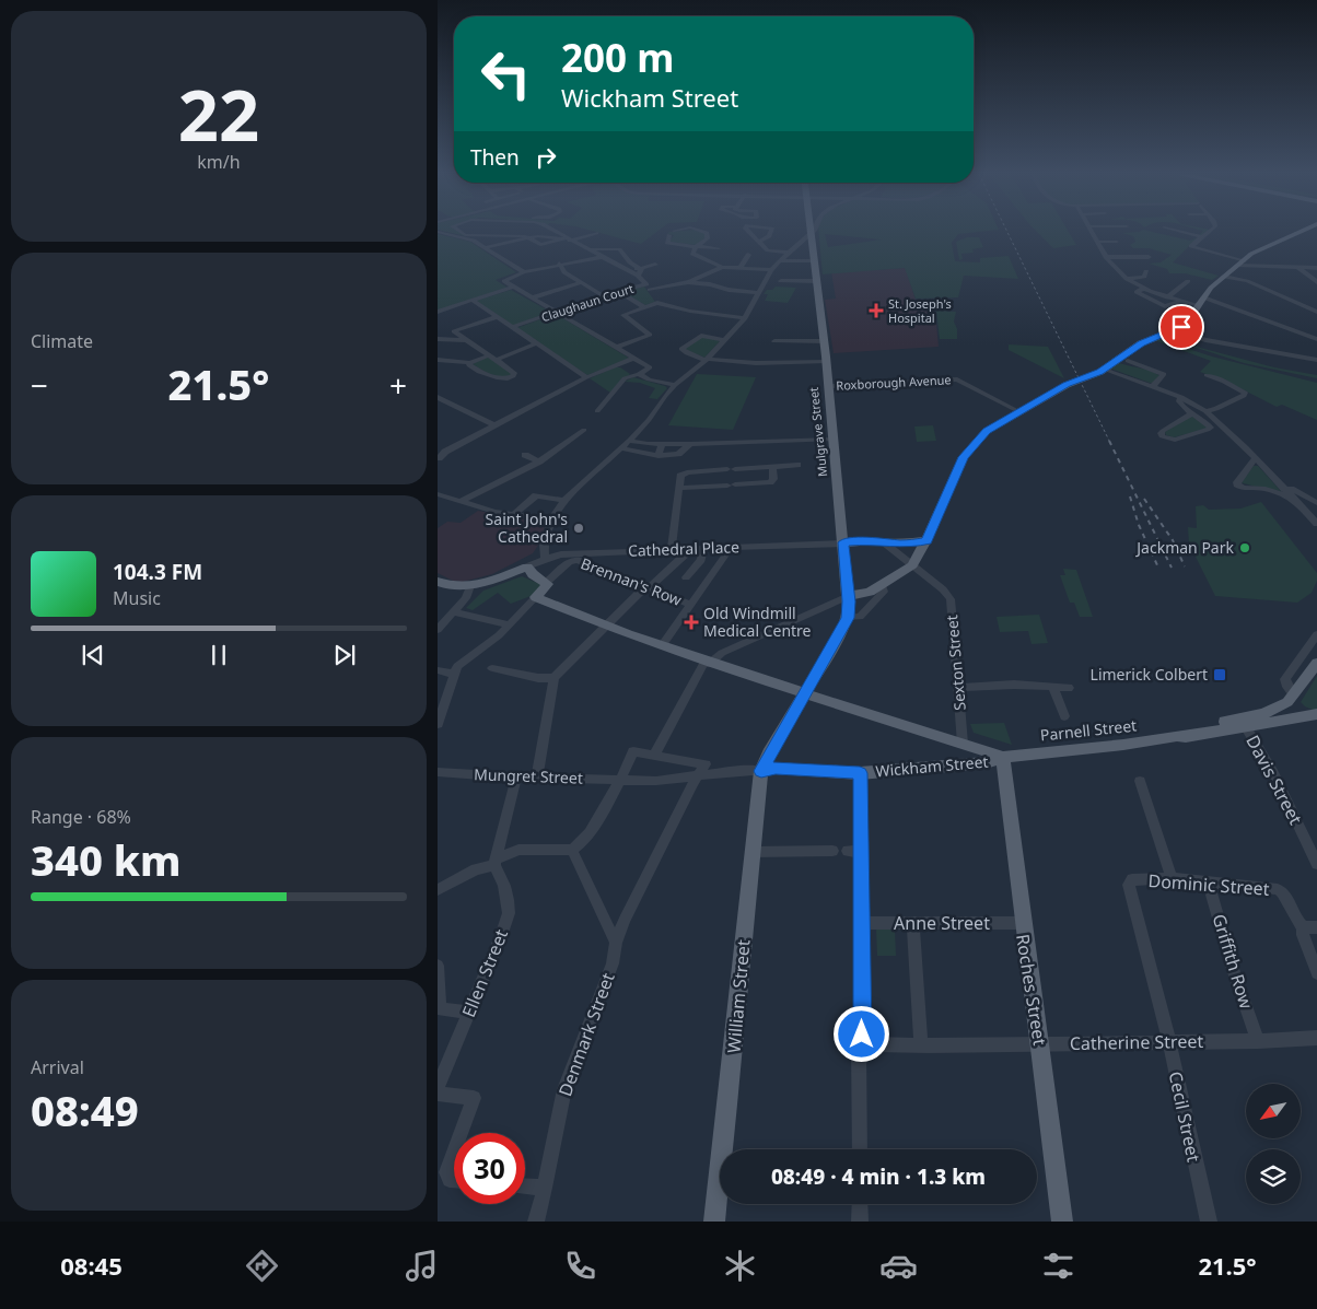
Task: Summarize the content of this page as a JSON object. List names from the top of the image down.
{
  "streets": {
    "main road": [
      "Mulgrave Street",
      "Parnell Street",
      "Wickham Street",
      "Roches Street",
      "William Street"
    ],
    "street": [
      "Claughaun Court",
      "Roxborough Avenue",
      "Cathedral Place",
      "Brennan's Row",
      "Sexton Street",
      "Mungret Street",
      "Davis Street",
      "Dominic Street",
      "Anne Street",
      "Griffith Row",
      "Ellen Street",
      "Denmark Street",
      "Catherine Street",
      "Cecil Street"
    ]
  },
  "crossings": [
    ["Roxborough Avenue", "Mulgrave Street"],
    ["Mulgrave Street", "Cathedral Place"],
    ["Parnell Street", "Wickham Street"],
    ["Parnell Street", "Davis Street"],
    ["Parnell Street", "Roches Street"],
    ["Wickham Street", "Roches Street"],
    ["Wickham Street", "William Street"],
    ["Mungret Street", "Denmark Street"],
    ["Dominic Street", "Griffith Row"],
    ["Dominic Street", "Cecil Street"],
    ["Anne Street", "Roches Street"],
    ["Griffith Row", "Catherine Street"],
    ["Roches Street", "Catherine Street"],
    ["Catherine Street", "Cecil Street"]
  ],
  "places": {
    "health": ["St. Joseph's Hospital", "Old Windmill Medical Centre"],
    "other": ["Saint John's Cathedral", "Jackman Park"],
    "transit": ["Limerick Colbert"]
  },
  "north": "bottom left",
  "page": {
    "tile": [
      ["22", "km/h"],
      "Climate",
      ["Range · 68%", "340 km"],
      ["Arrival", "08:49"]
    ],
    "turn": ["200 m", "Wickham Street"],
    "then": "Then",
    "heat": ["−", "21.5°", "+"],
    "song": ["104.3 FM", "Music"],
    "limit": "30",
    "trip": "08:49 · 4 min · 1.3 km",
    "tabs": ["08:45", "21.5°"]
  }
}
